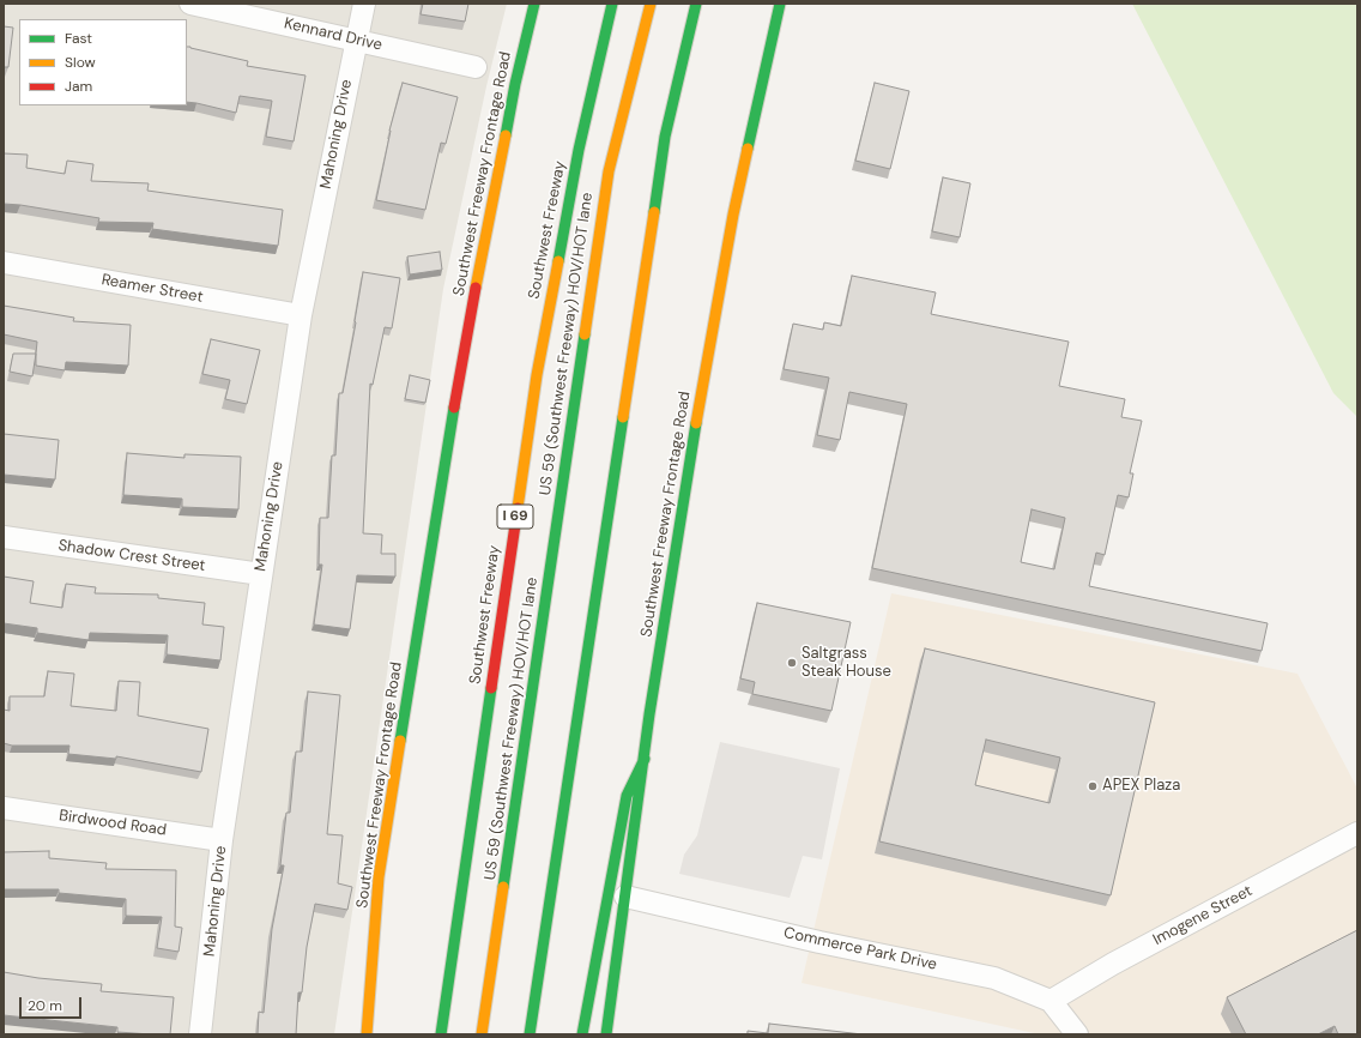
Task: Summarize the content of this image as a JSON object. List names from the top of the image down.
{
  "streets": {
    "main road": [
      "Southwest Freeway Frontage Road",
      "Southwest Freeway",
      "US 59 (Southwest Freeway) HOV/HOT lane",
      "I 69"
    ],
    "street": [
      "Kennard Drive",
      "Mahoning Drive",
      "Reamer Street",
      "Shadow Crest Street",
      "Birdwood Road",
      "Imogene Street",
      "Commerce Park Drive"
    ]
  },
  "crossings": [
    ["Kennard Drive", "Mahoning Drive"],
    ["Mahoning Drive", "Reamer Street"],
    ["Mahoning Drive", "Shadow Crest Street"],
    ["Mahoning Drive", "Birdwood Road"],
    ["Southwest Freeway Frontage Road", "Commerce Park Drive"],
    ["Imogene Street", "Commerce Park Drive"]
  ],
  "places": ["Saltgrass Steak House", "APEX Plaza"],
  "legend": ["Fast", "Slow", "Jam"],
  "scale_bar": "20 m"
}
